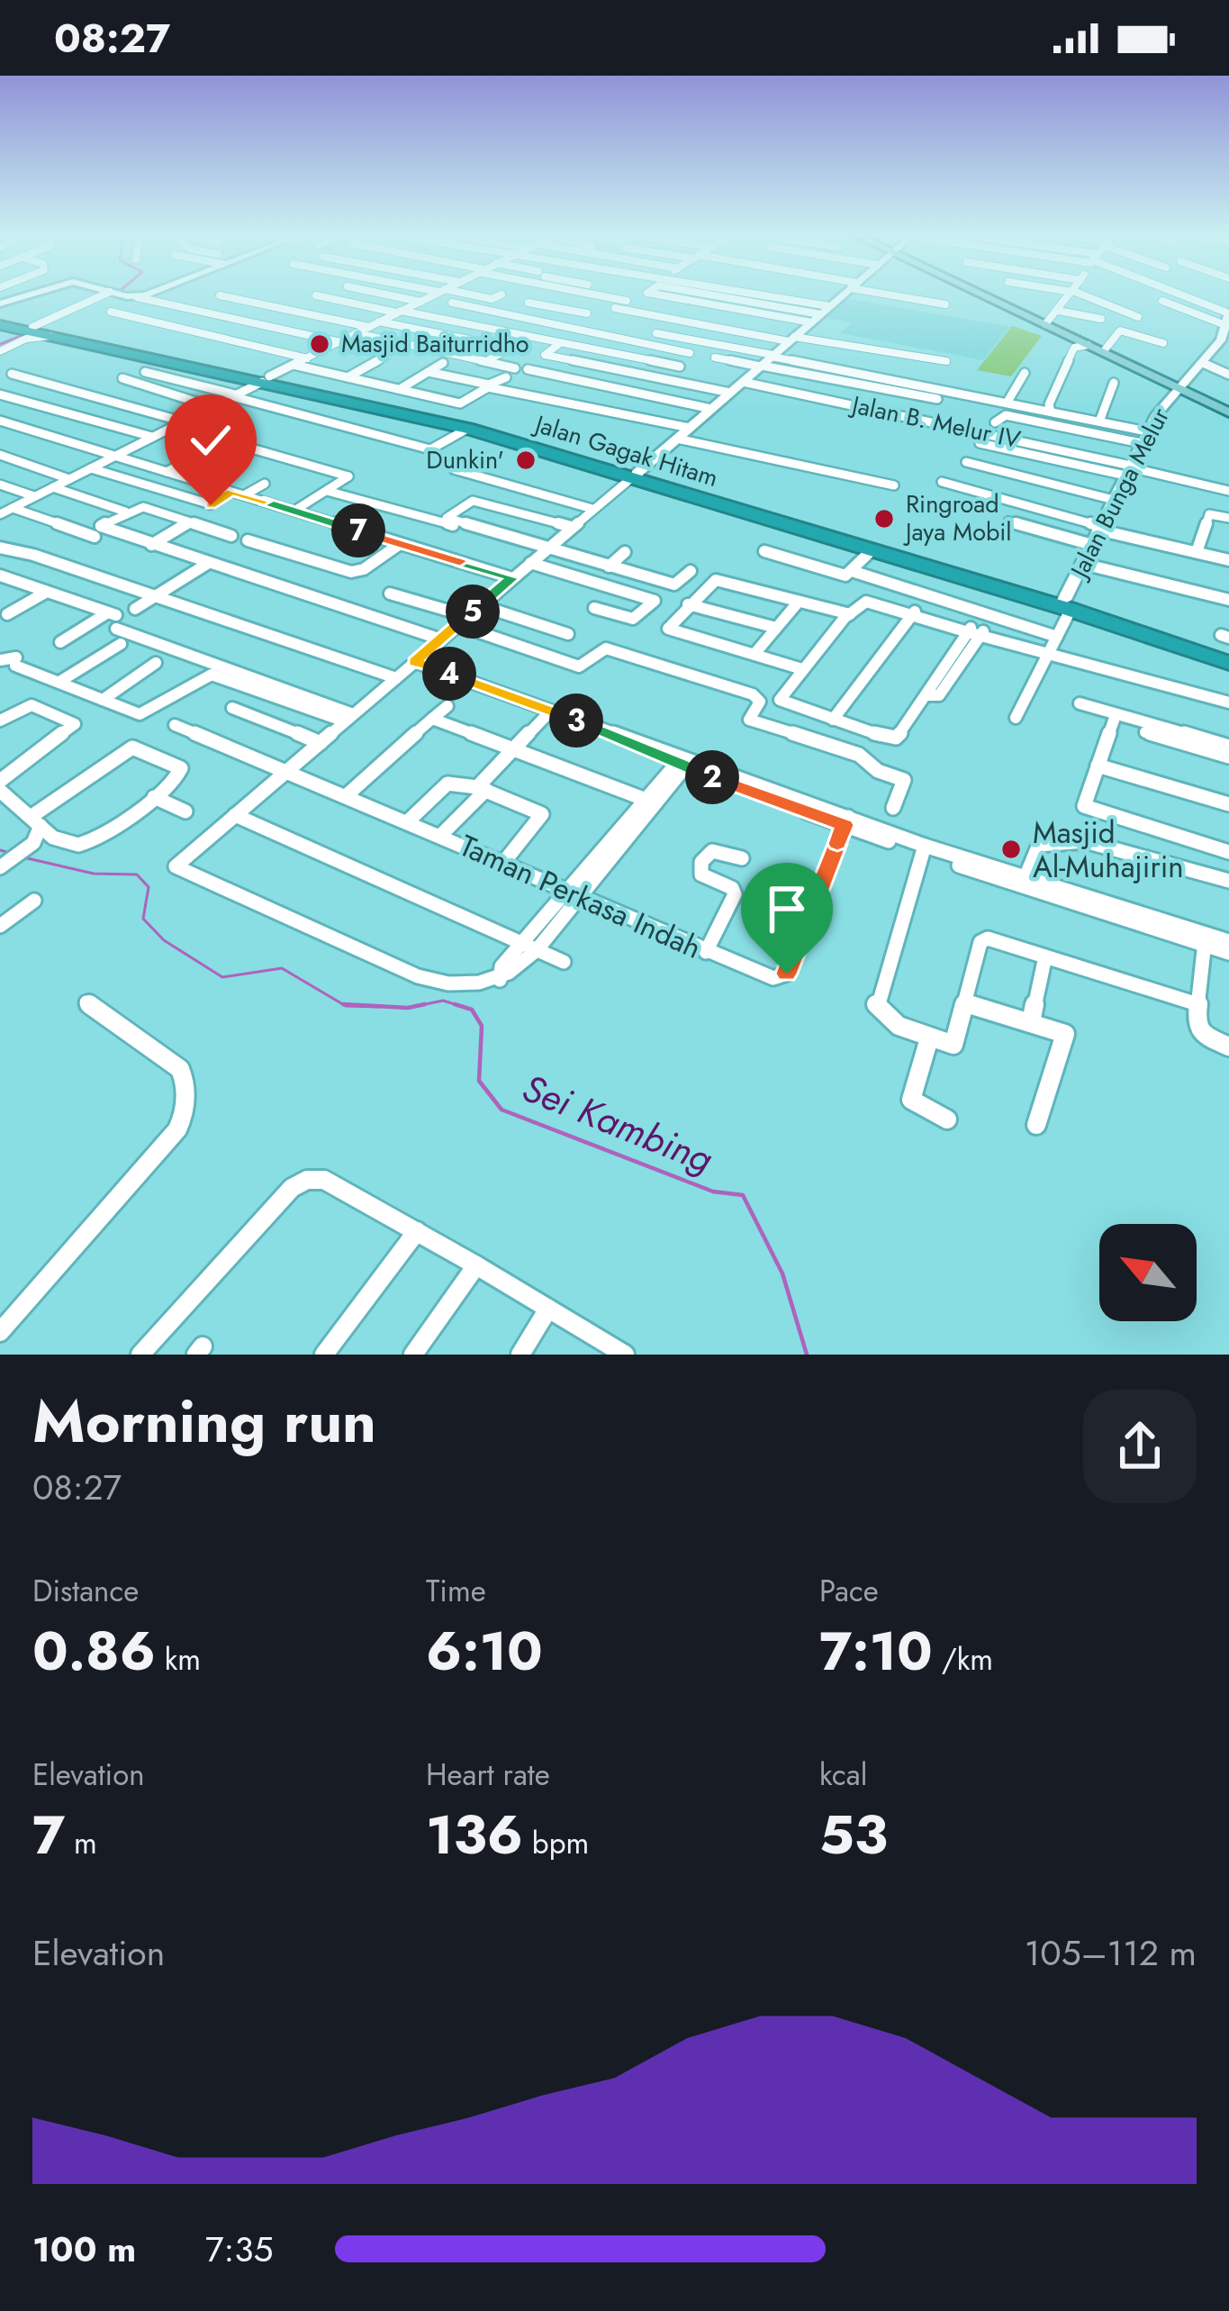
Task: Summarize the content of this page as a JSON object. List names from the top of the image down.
{
  "streets": {
    "highway": ["Jalan Gagak Hitam"],
    "street": ["Jalan B. Melur IV", "Jalan Bunga Melur", "Taman Perkasa Indah"]
  },
  "crossings": [
    ["Jalan B. Melur IV", "Jalan Bunga Melur"],
    ["Jalan Gagak Hitam", "Jalan Bunga Melur"]
  ],
  "water": ["Sei Kambing"],
  "places": [
    "Masjid Baiturridho",
    "Dunkin'",
    "Ringroad Jaya Mobil",
    "Masjid Al-Muhajirin"
  ],
  "north": "top left",
  "page": {
    "status": "08:27",
    "pins": [
      "7",
      "5",
      "4",
      "3",
      "2"
    ],
    "heading": ["Morning run", "08:27"],
    "stats": [
      ["Distance", "0.86 km"],
      ["Time", "6:10"],
      ["Pace", "7:10 /km"],
      ["Elevation", "7 m"],
      ["Heart rate", "136 bpm"],
      ["kcal", "53"]
    ],
    "chart": ["Elevation", "105–112 m"],
    "list": [
      {
        "name": "100 m",
        "note": "7:35"
      }
    ]
  }
}
